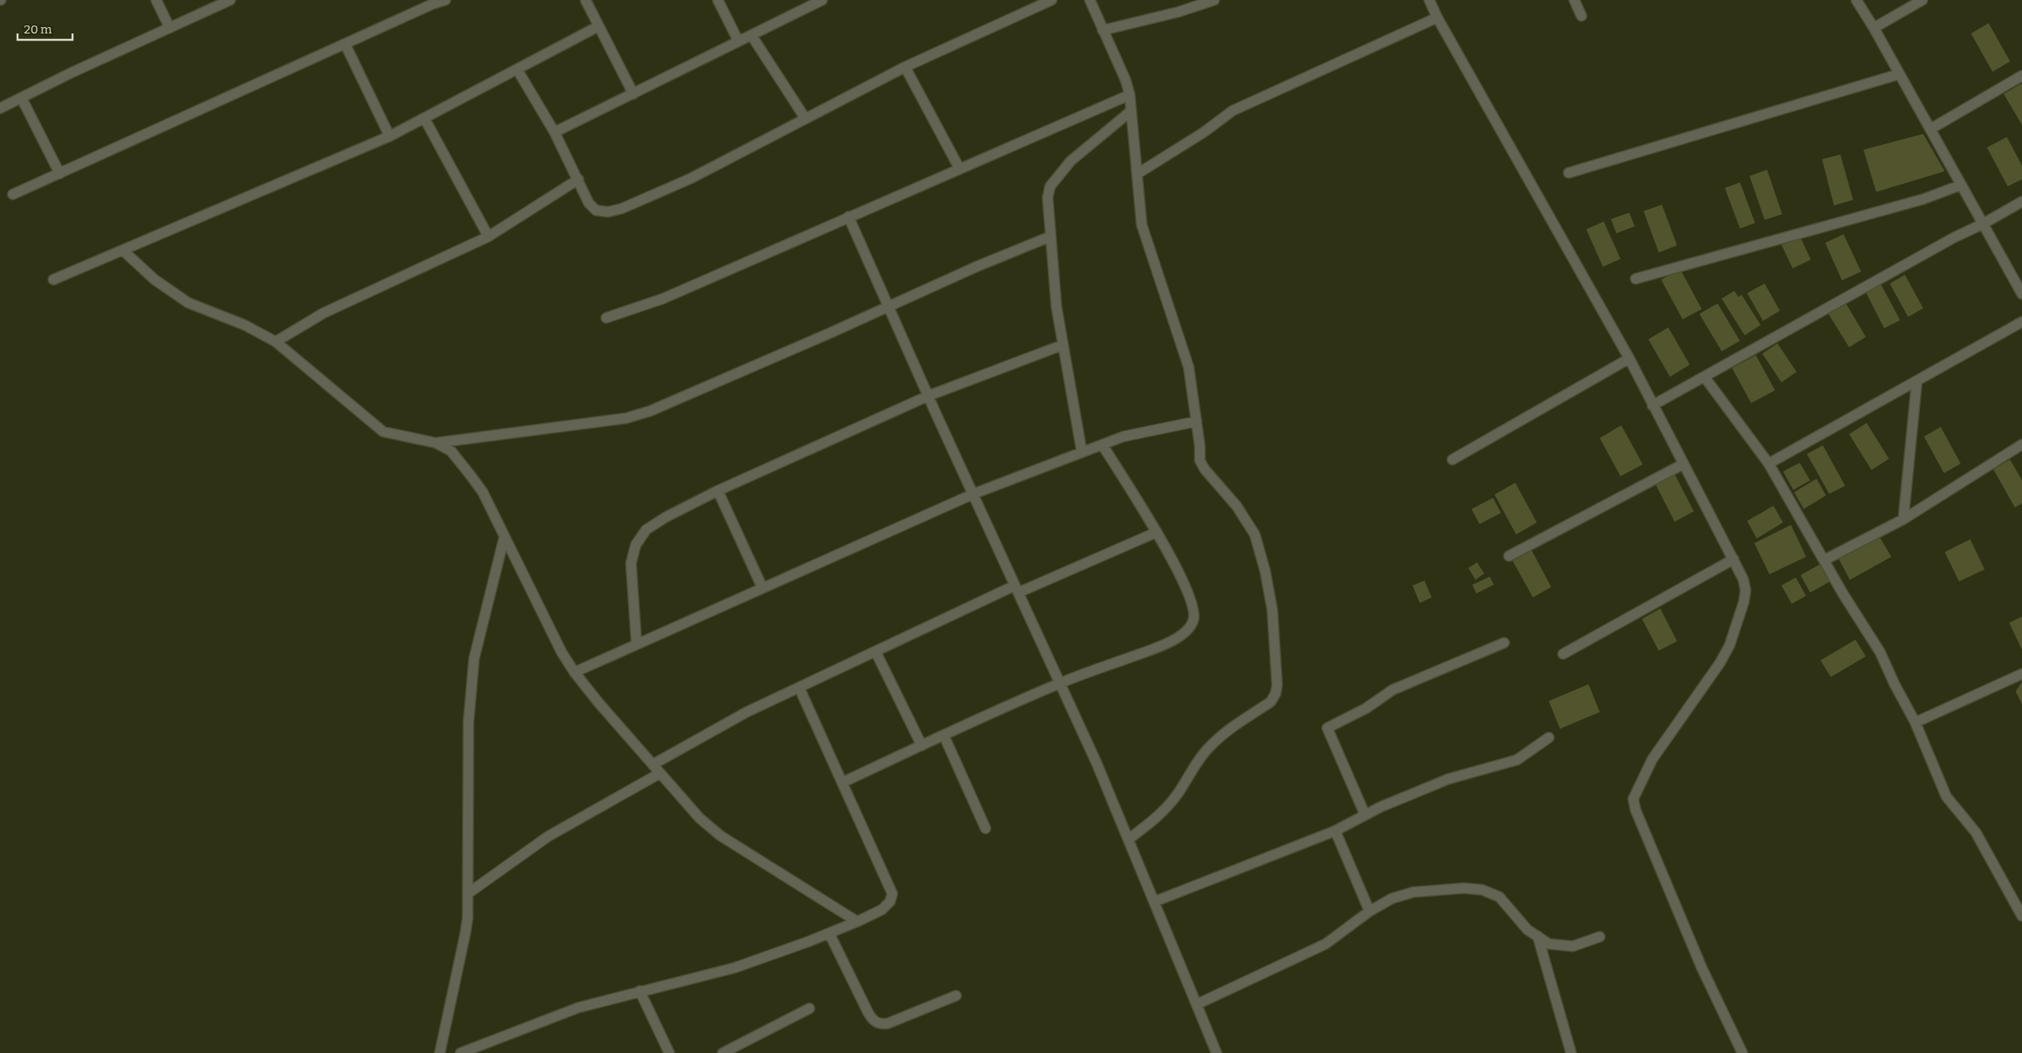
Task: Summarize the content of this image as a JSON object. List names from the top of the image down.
{
  "scale_bar": "20 m"
}
